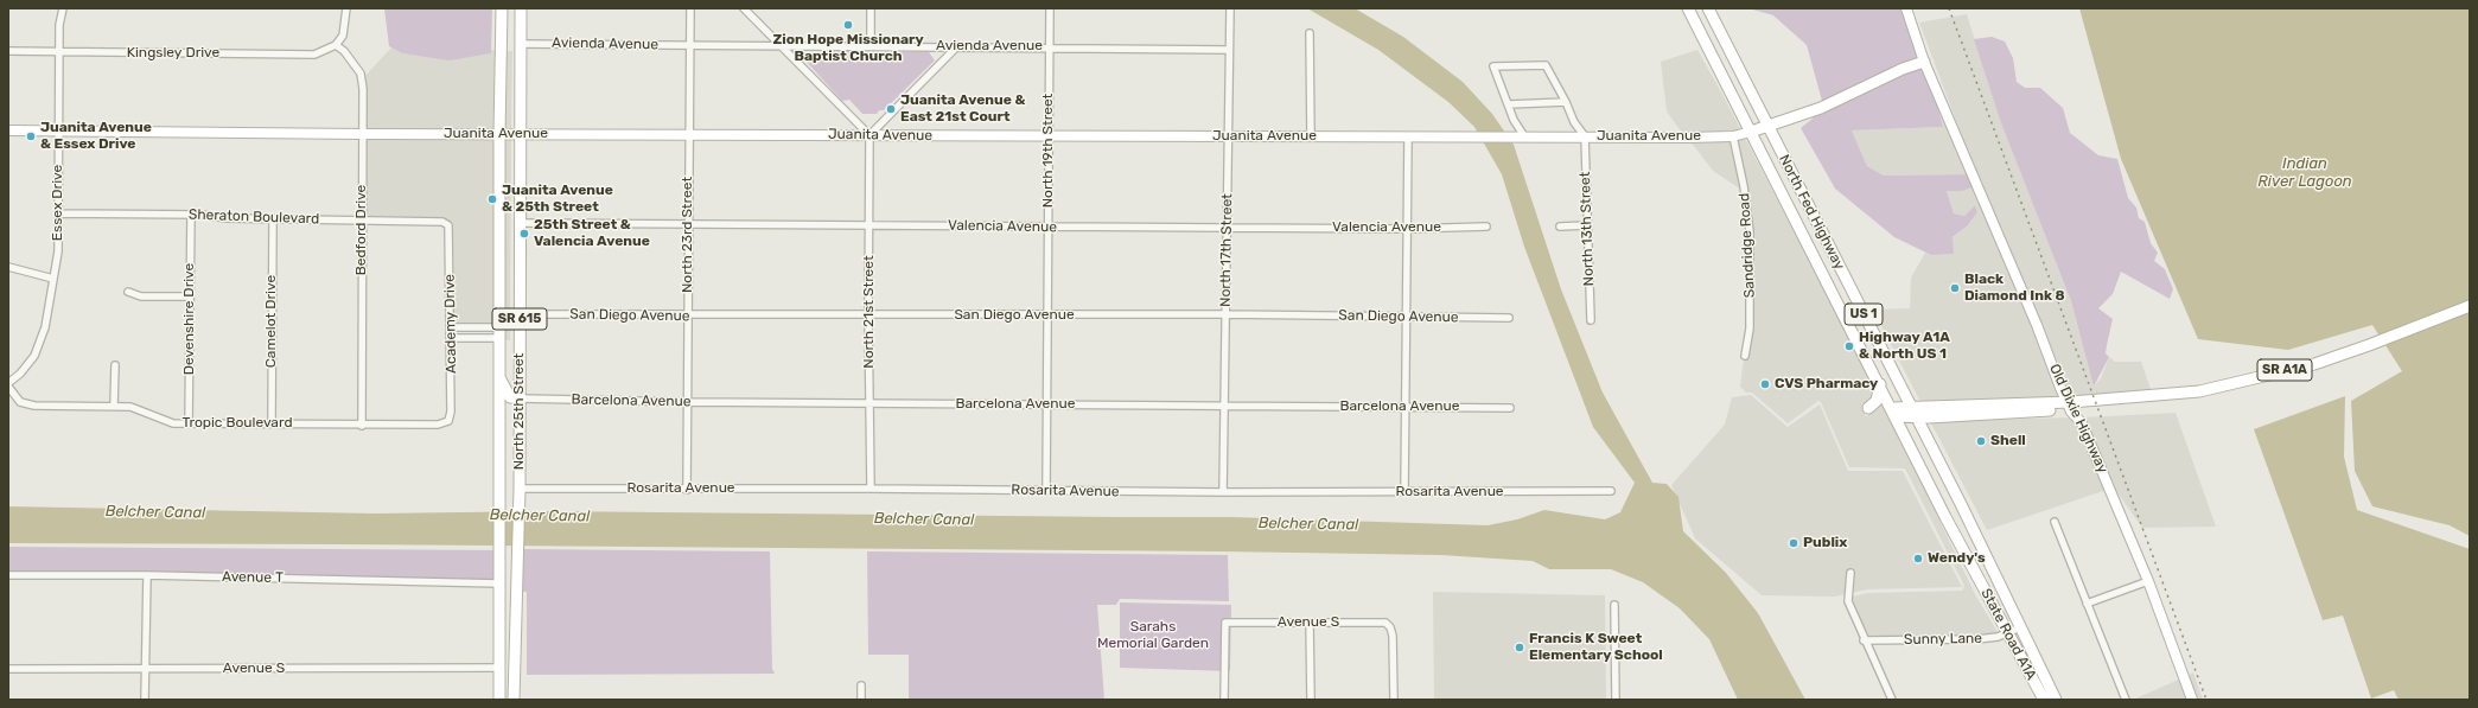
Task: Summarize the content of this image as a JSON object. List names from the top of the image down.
{
  "streets": {
    "main road": [
      "North Fed Highway",
      "US 1",
      "SR 615",
      "SR A1A",
      "North 25th Street",
      "State Road A1A"
    ],
    "street": [
      "Avienda Avenue",
      "Kingsley Drive",
      "Juanita Avenue",
      "North 19th Street",
      "Essex Drive",
      "Sheraton Boulevard",
      "Valencia Avenue",
      "North 13th Street",
      "Bedford Drive",
      "North 23rd Street",
      "Sandridge Road",
      "North 17th Street",
      "North 21st Street",
      "San Diego Avenue",
      "Devenshire Drive",
      "Camelot Drive",
      "Academy Drive",
      "Barcelona Avenue",
      "Old Dixie Highway",
      "Tropic Boulevard",
      "Rosarita Avenue",
      "Avenue T",
      "Avenue S",
      "Sunny Lane"
    ]
  },
  "crossings": [
    ["Avienda Avenue", "North 19th Street"],
    ["Avienda Avenue", "North 23rd Street"],
    ["Avienda Avenue", "North 17th Street"],
    ["Avienda Avenue", "North 25th Street"],
    ["Kingsley Drive", "Essex Drive"],
    ["Kingsley Drive", "Bedford Drive"],
    ["Juanita Avenue", "North 19th Street"],
    ["Juanita Avenue", "Essex Drive"],
    ["Juanita Avenue", "North Fed Highway"],
    ["Juanita Avenue", "North 13th Street"],
    ["Juanita Avenue", "Bedford Drive"],
    ["Juanita Avenue", "North 23rd Street"],
    ["Juanita Avenue", "Sandridge Road"],
    ["Juanita Avenue", "North 17th Street"],
    ["Juanita Avenue", "North 21st Street"],
    ["Juanita Avenue", "North 25th Street"],
    ["North 19th Street", "Valencia Avenue"],
    ["North 19th Street", "San Diego Avenue"],
    ["North 19th Street", "Barcelona Avenue"],
    ["North 19th Street", "Rosarita Avenue"],
    ["Essex Drive", "Sheraton Boulevard"],
    ["Essex Drive", "Tropic Boulevard"],
    ["North Fed Highway", "US 1"],
    ["North Fed Highway", "SR A1A"],
    ["North Fed Highway", "State Road A1A"],
    ["Sheraton Boulevard", "Bedford Drive"],
    ["Sheraton Boulevard", "Devenshire Drive"],
    ["Sheraton Boulevard", "Camelot Drive"],
    ["Sheraton Boulevard", "Academy Drive"],
    ["Valencia Avenue", "North 23rd Street"],
    ["Valencia Avenue", "North 17th Street"],
    ["Valencia Avenue", "North 21st Street"],
    ["Valencia Avenue", "North 25th Street"],
    ["Bedford Drive", "Tropic Boulevard"],
    ["North 23rd Street", "San Diego Avenue"],
    ["North 23rd Street", "Barcelona Avenue"],
    ["North 23rd Street", "Rosarita Avenue"],
    ["North 17th Street", "San Diego Avenue"],
    ["North 17th Street", "Barcelona Avenue"],
    ["North 17th Street", "Rosarita Avenue"],
    ["North 21st Street", "San Diego Avenue"],
    ["North 21st Street", "Barcelona Avenue"],
    ["North 21st Street", "Rosarita Avenue"],
    ["US 1", "SR A1A"],
    ["US 1", "State Road A1A"],
    ["San Diego Avenue", "North 25th Street"],
    ["Devenshire Drive", "Tropic Boulevard"],
    ["Camelot Drive", "Tropic Boulevard"],
    ["Academy Drive", "Tropic Boulevard"],
    ["SR A1A", "State Road A1A"],
    ["Barcelona Avenue", "North 25th Street"],
    ["North 25th Street", "Rosarita Avenue"],
    ["North 25th Street", "Avenue T"],
    ["North 25th Street", "Avenue S"],
    ["State Road A1A", "Sunny Lane"]
  ],
  "water": ["Indian River Lagoon", "Belcher Canal"],
  "parks": ["Sarahs Memorial Garden"],
  "places": [
    "Zion Hope Missionary Baptist Church",
    "Juanita Avenue & East 21st Court",
    "Juanita Avenue & Essex Drive",
    "Juanita Avenue & 25th Street",
    "25th Street & Valencia Avenue",
    "Black Diamond Ink 8",
    "Highway A1A & North US 1",
    "CVS Pharmacy",
    "Shell",
    "Publix",
    "Wendy's",
    "Francis K Sweet Elementary School"
  ]
}
